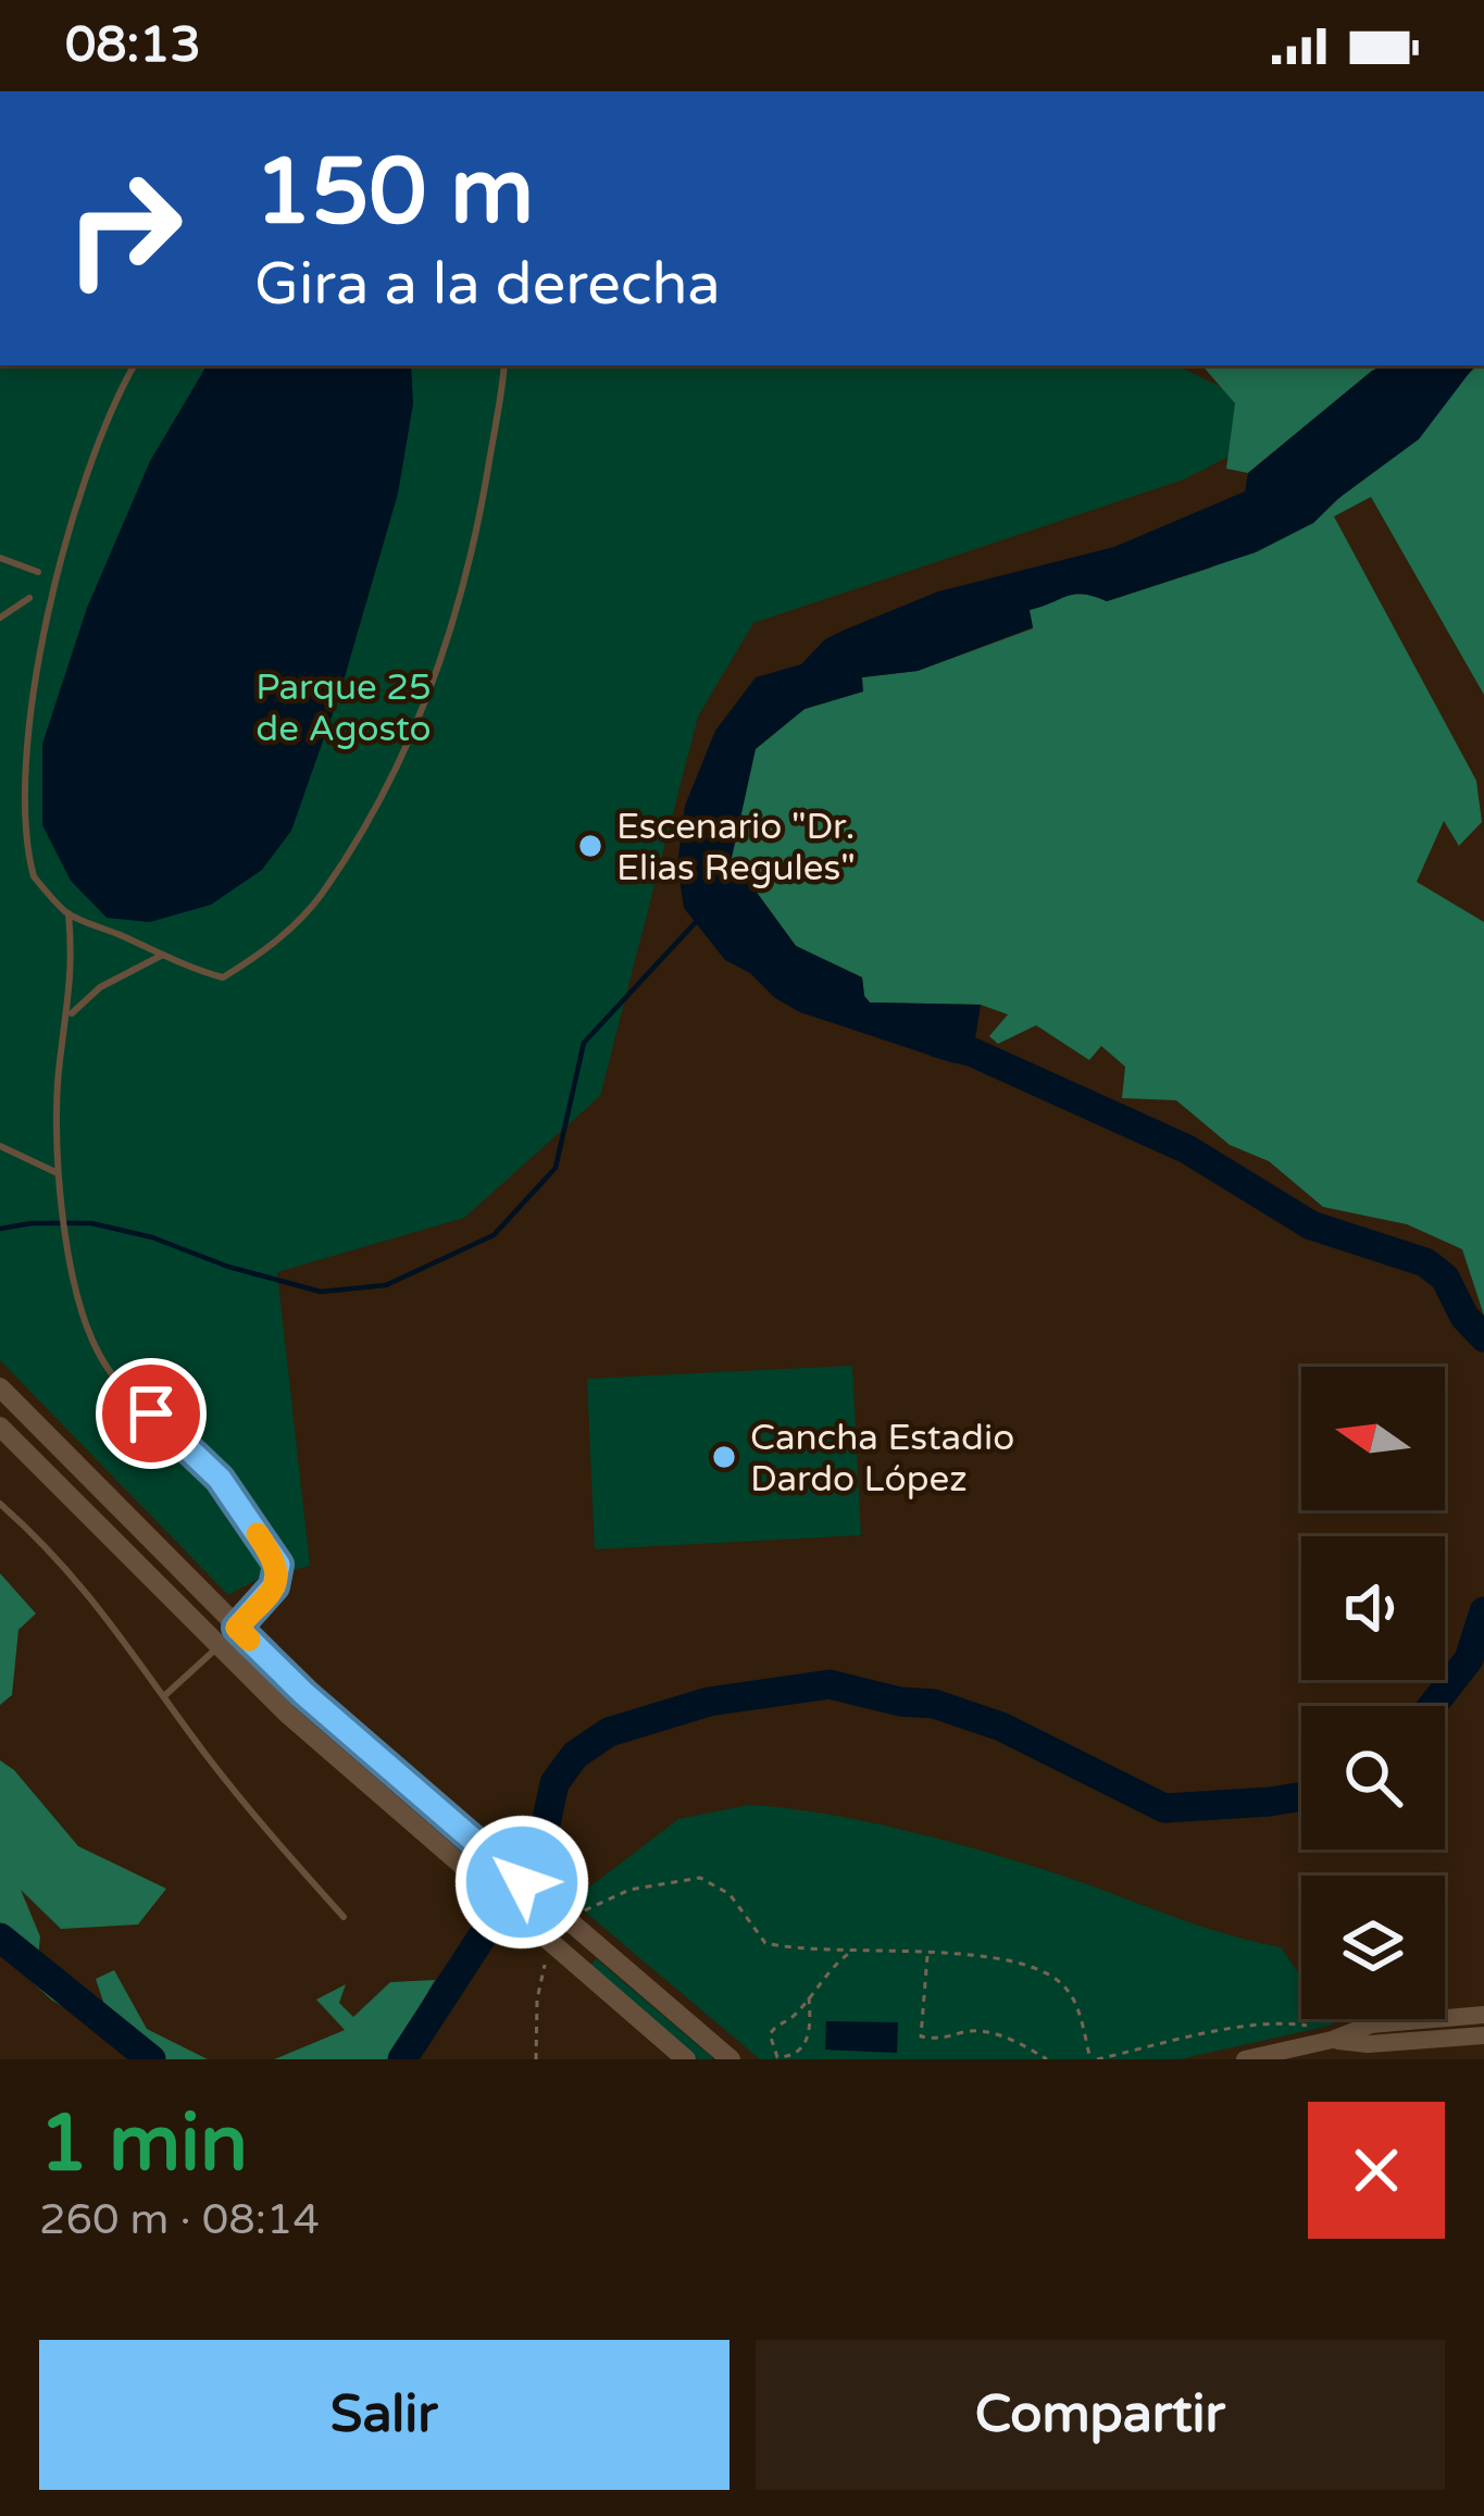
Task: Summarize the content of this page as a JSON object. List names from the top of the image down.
{
  "parks": ["Parque 25 de Agosto"],
  "places": ["Escenario \"Dr. Elias Regules\"", "Cancha Estadio Dardo López"],
  "north": "left",
  "page": {
    "status": "08:13",
    "turn": ["150 m", "Gira a la derecha"],
    "heading": ["1 min", "260 m · 08:14"],
    "buttons": ["Salir", "Compartir"]
  }
}
